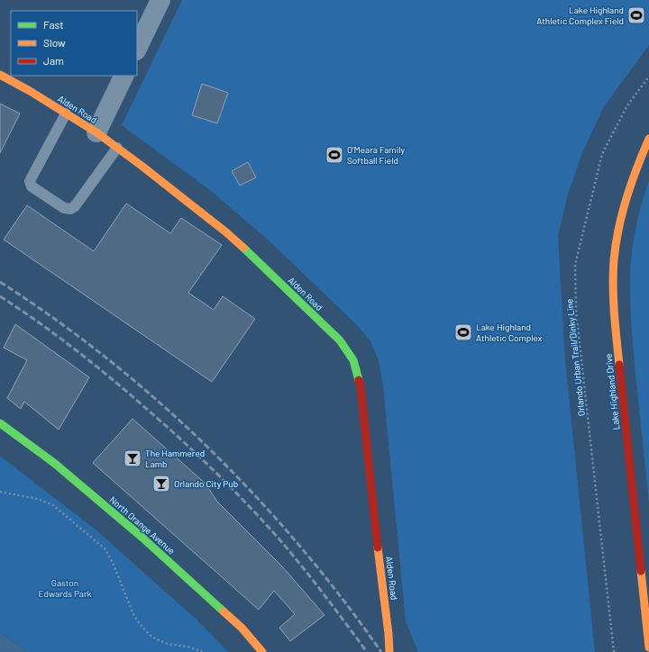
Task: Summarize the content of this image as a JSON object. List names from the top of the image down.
{
  "streets": {
    "street": ["Alden Road", "Lake Highland Drive", "North Orange Avenue"],
    "path": ["Orlando Urban Trail/Dinky Line"]
  },
  "parks": ["Gaston Edwards Park"],
  "places": {
    "sports": ["Lake Highland Athletic Complex Field", "O’Meara Family Softball Field", "Lake Highland Athletic Complex"],
    "bar": ["The Hammered Lamb", "Orlando City Pub"]
  },
  "legend": ["Fast", "Slow", "Jam"]
}
